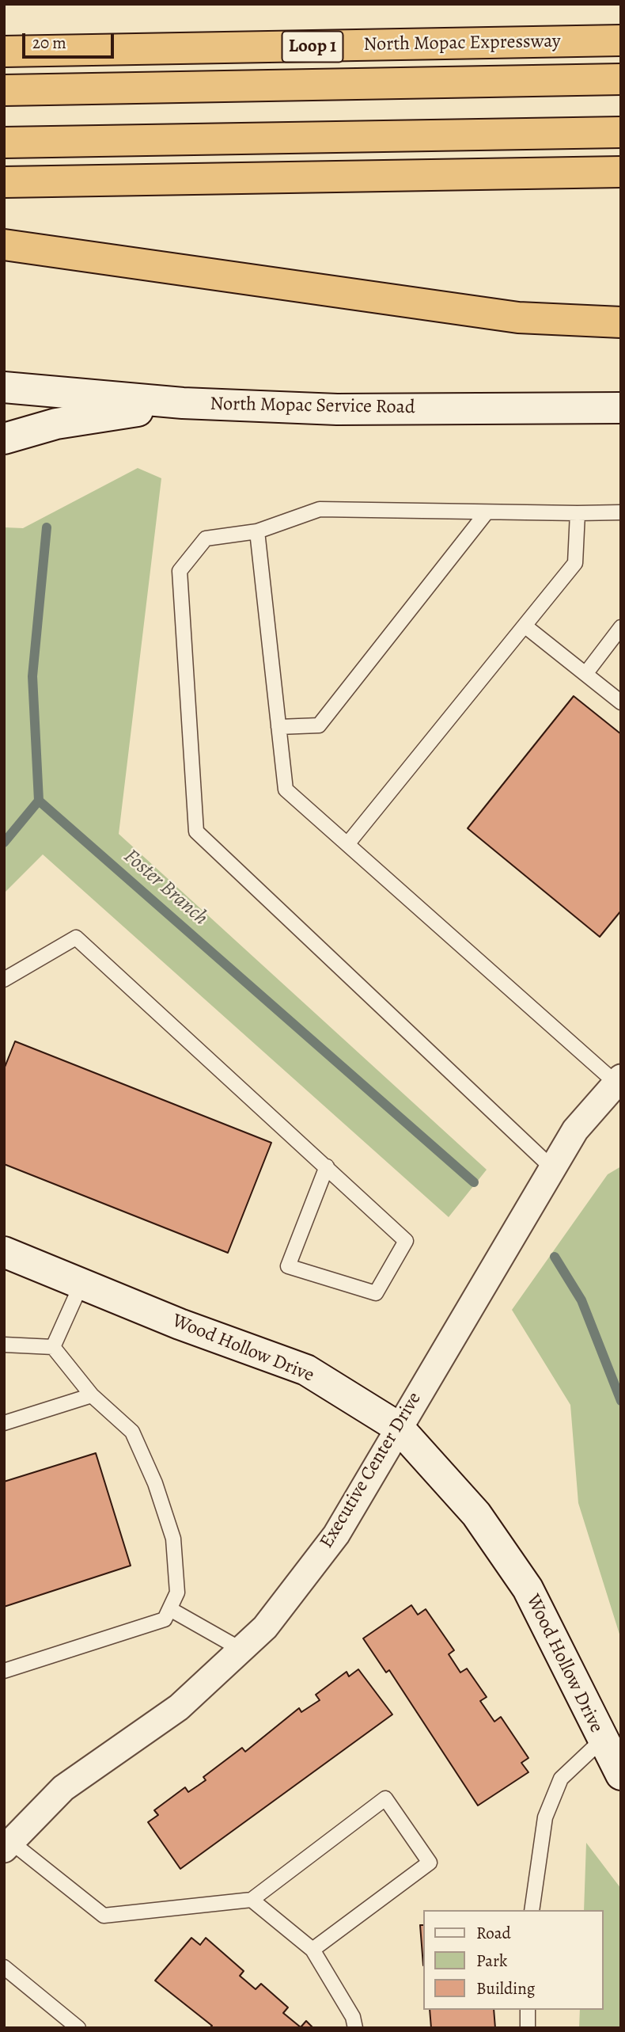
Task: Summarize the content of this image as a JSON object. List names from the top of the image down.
{
  "streets": {
    "highway": ["North Mopac Expressway", "Loop 1"],
    "street": ["North Mopac Service Road", "Wood Hollow Drive", "Executive Center Drive"]
  },
  "crossings": [
    ["Wood Hollow Drive", "Executive Center Drive"]
  ],
  "water": ["Foster Branch"],
  "legend": ["Road", "Park", "Building"],
  "scale_bar": "20 m"
}
